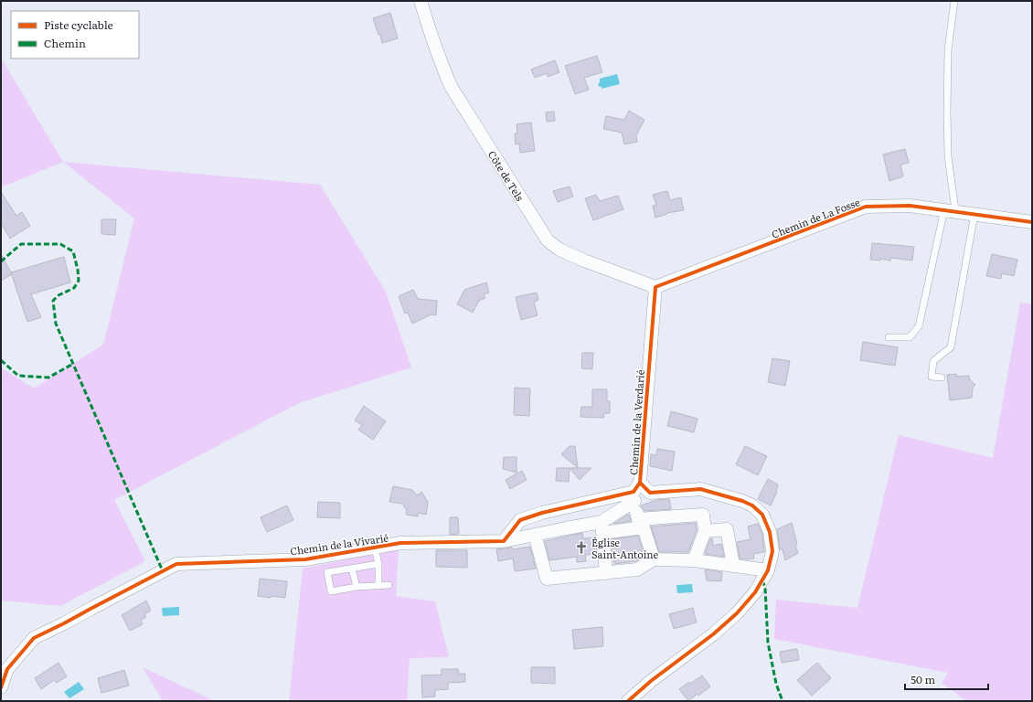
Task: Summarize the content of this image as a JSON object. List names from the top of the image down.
{
  "streets": {
    "street": [
      "Côte de Tels",
      "Chemin de La Fosse",
      "Chemin de la Verdarié",
      "Chemin de la Vivarié"
    ]
  },
  "crossings": [
    ["Côte de Tels", "Chemin de La Fosse"],
    ["Côte de Tels", "Chemin de la Verdarié"],
    ["Chemin de La Fosse", "Chemin de la Verdarié"]
  ],
  "places": {
    "church": ["Église Saint-Antoine"]
  },
  "legend": ["Piste cyclable", "Chemin"],
  "scale_bar": "50 m"
}
